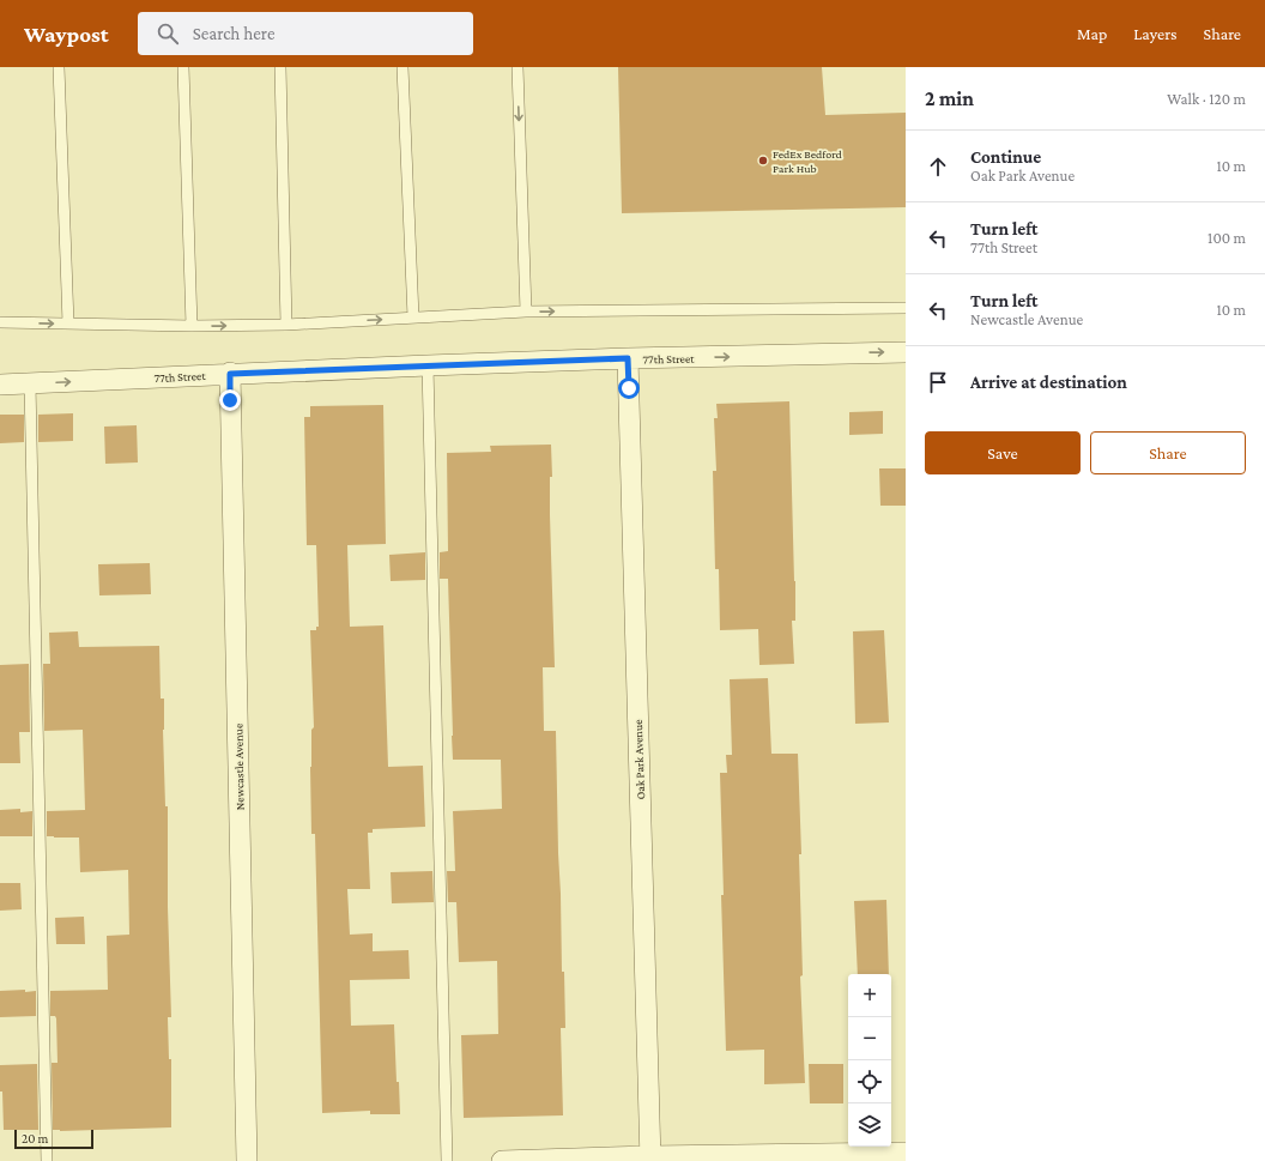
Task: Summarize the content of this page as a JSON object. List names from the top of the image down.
{
  "streets": {
    "street": ["77th Street", "Oak Park Avenue", "Newcastle Avenue"]
  },
  "crossings": [
    ["77th Street", "Oak Park Avenue"],
    ["77th Street", "Newcastle Avenue"]
  ],
  "one_way": ["77th Street"],
  "places": ["FedEx Bedford Park Hub"],
  "scale_bar": "20 m",
  "page": {
    "header": "Waypost",
    "search": "Search here",
    "nav": ["Map", "Layers", "Share"],
    "heading": ["2 min", "Walk · 120 m"],
    "list": [
      ["Continue", "Oak Park Avenue", "10 m"],
      ["Turn left", "77th Street", "100 m"],
      ["Turn left", "Newcastle Avenue", "10 m"],
      "Arrive at destination"
    ],
    "buttons": ["Save", "Share"],
    "map_buttons": ["+", "−"],
    "scale": "20 m"
  }
}
